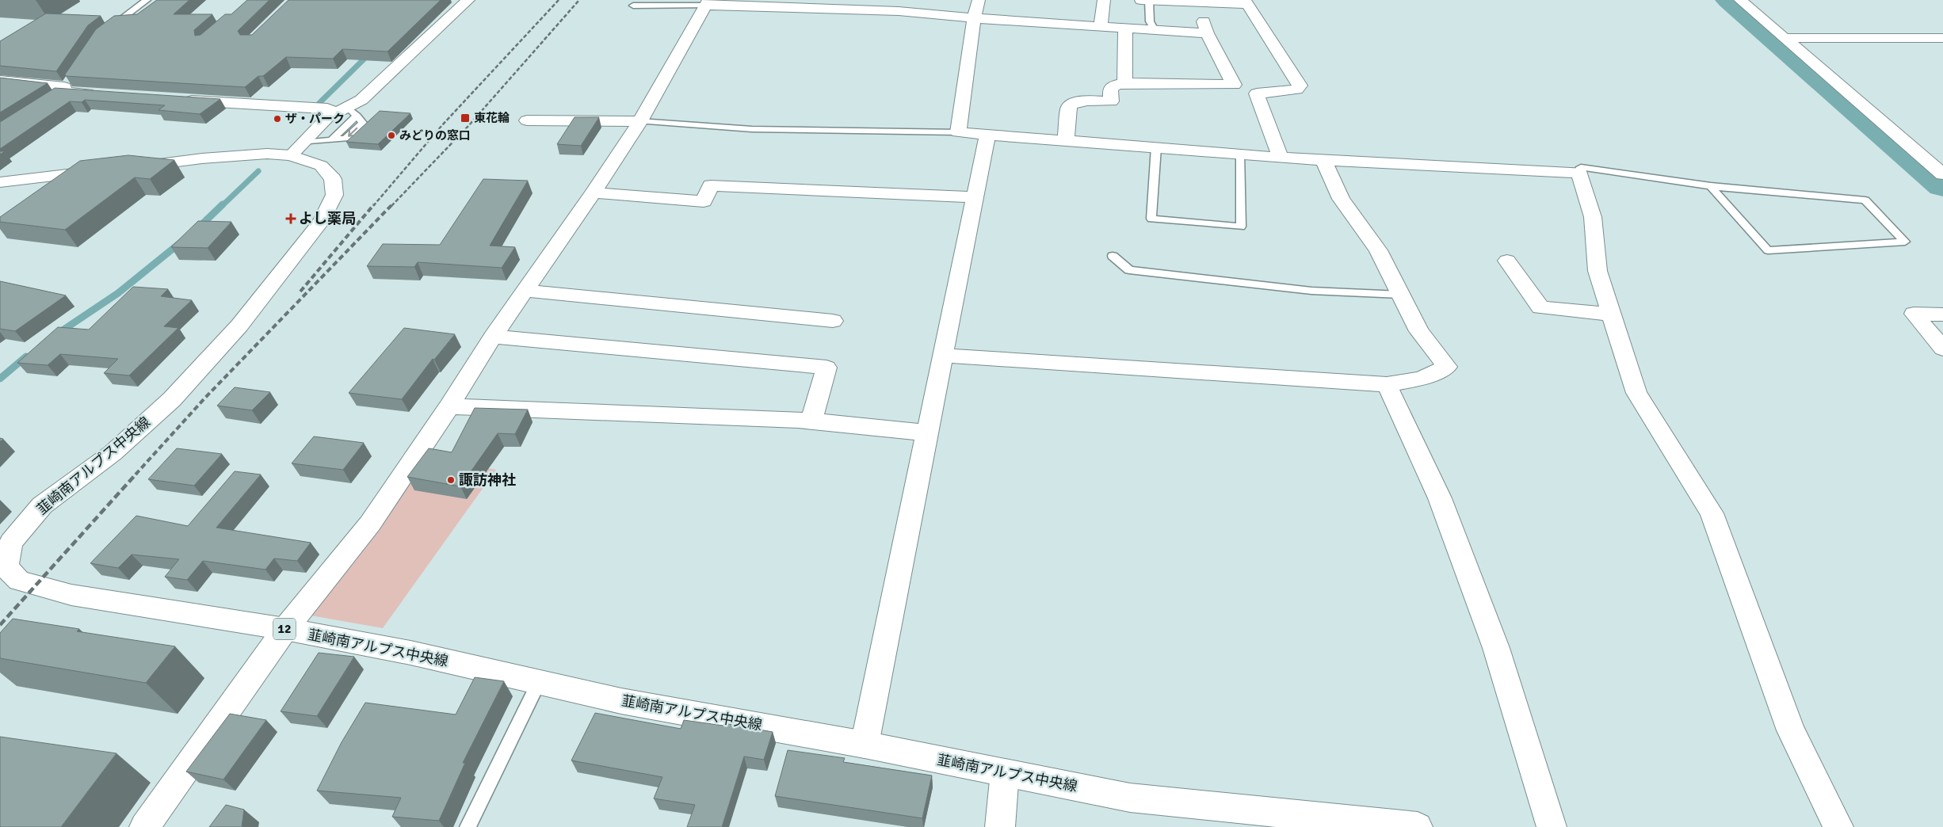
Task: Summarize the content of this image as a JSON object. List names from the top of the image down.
{
  "streets": {
    "street": ["韮崎南アルプス中央線", "12"]
  },
  "places": {
    "transit": ["東花輪"],
    "other": ["ザ・パーク", "みどりの窓口", "諏訪神社"],
    "health": ["よし薬局"]
  }
}
